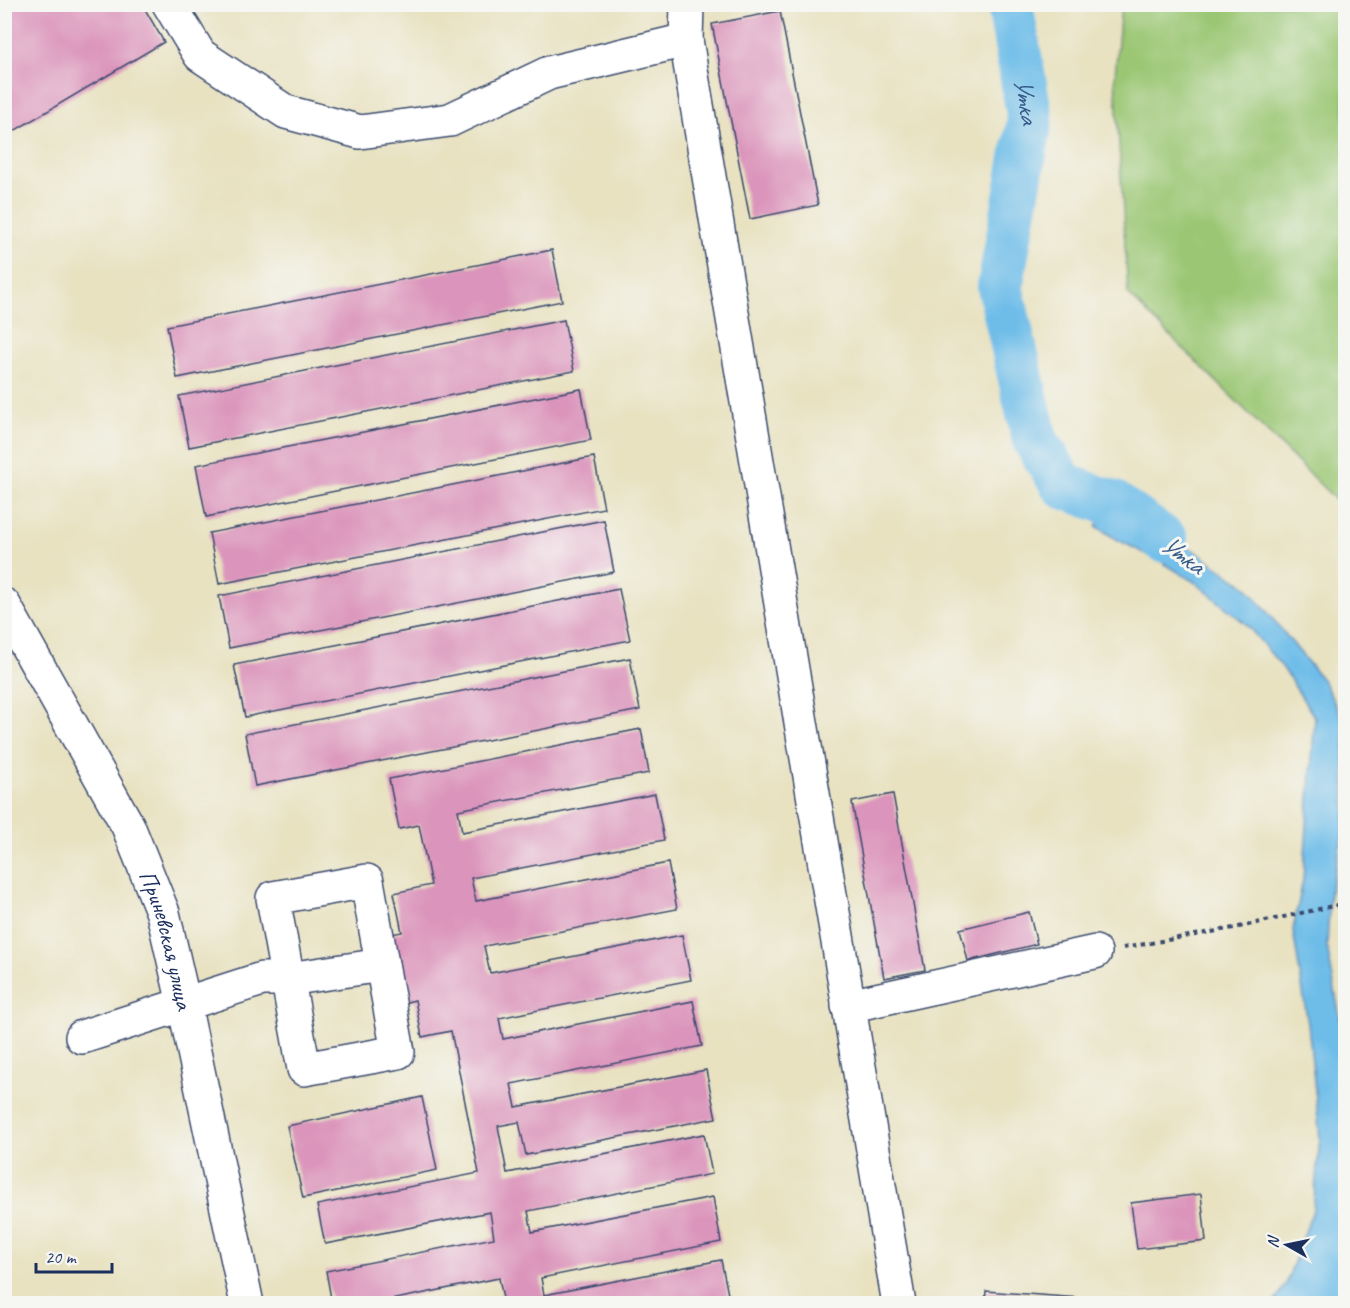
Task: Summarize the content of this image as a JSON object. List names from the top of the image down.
{
  "streets": {
    "street": ["Приневская улица"]
  },
  "water": ["Утка"],
  "scale_bar": "20 m",
  "north": "left"
}
